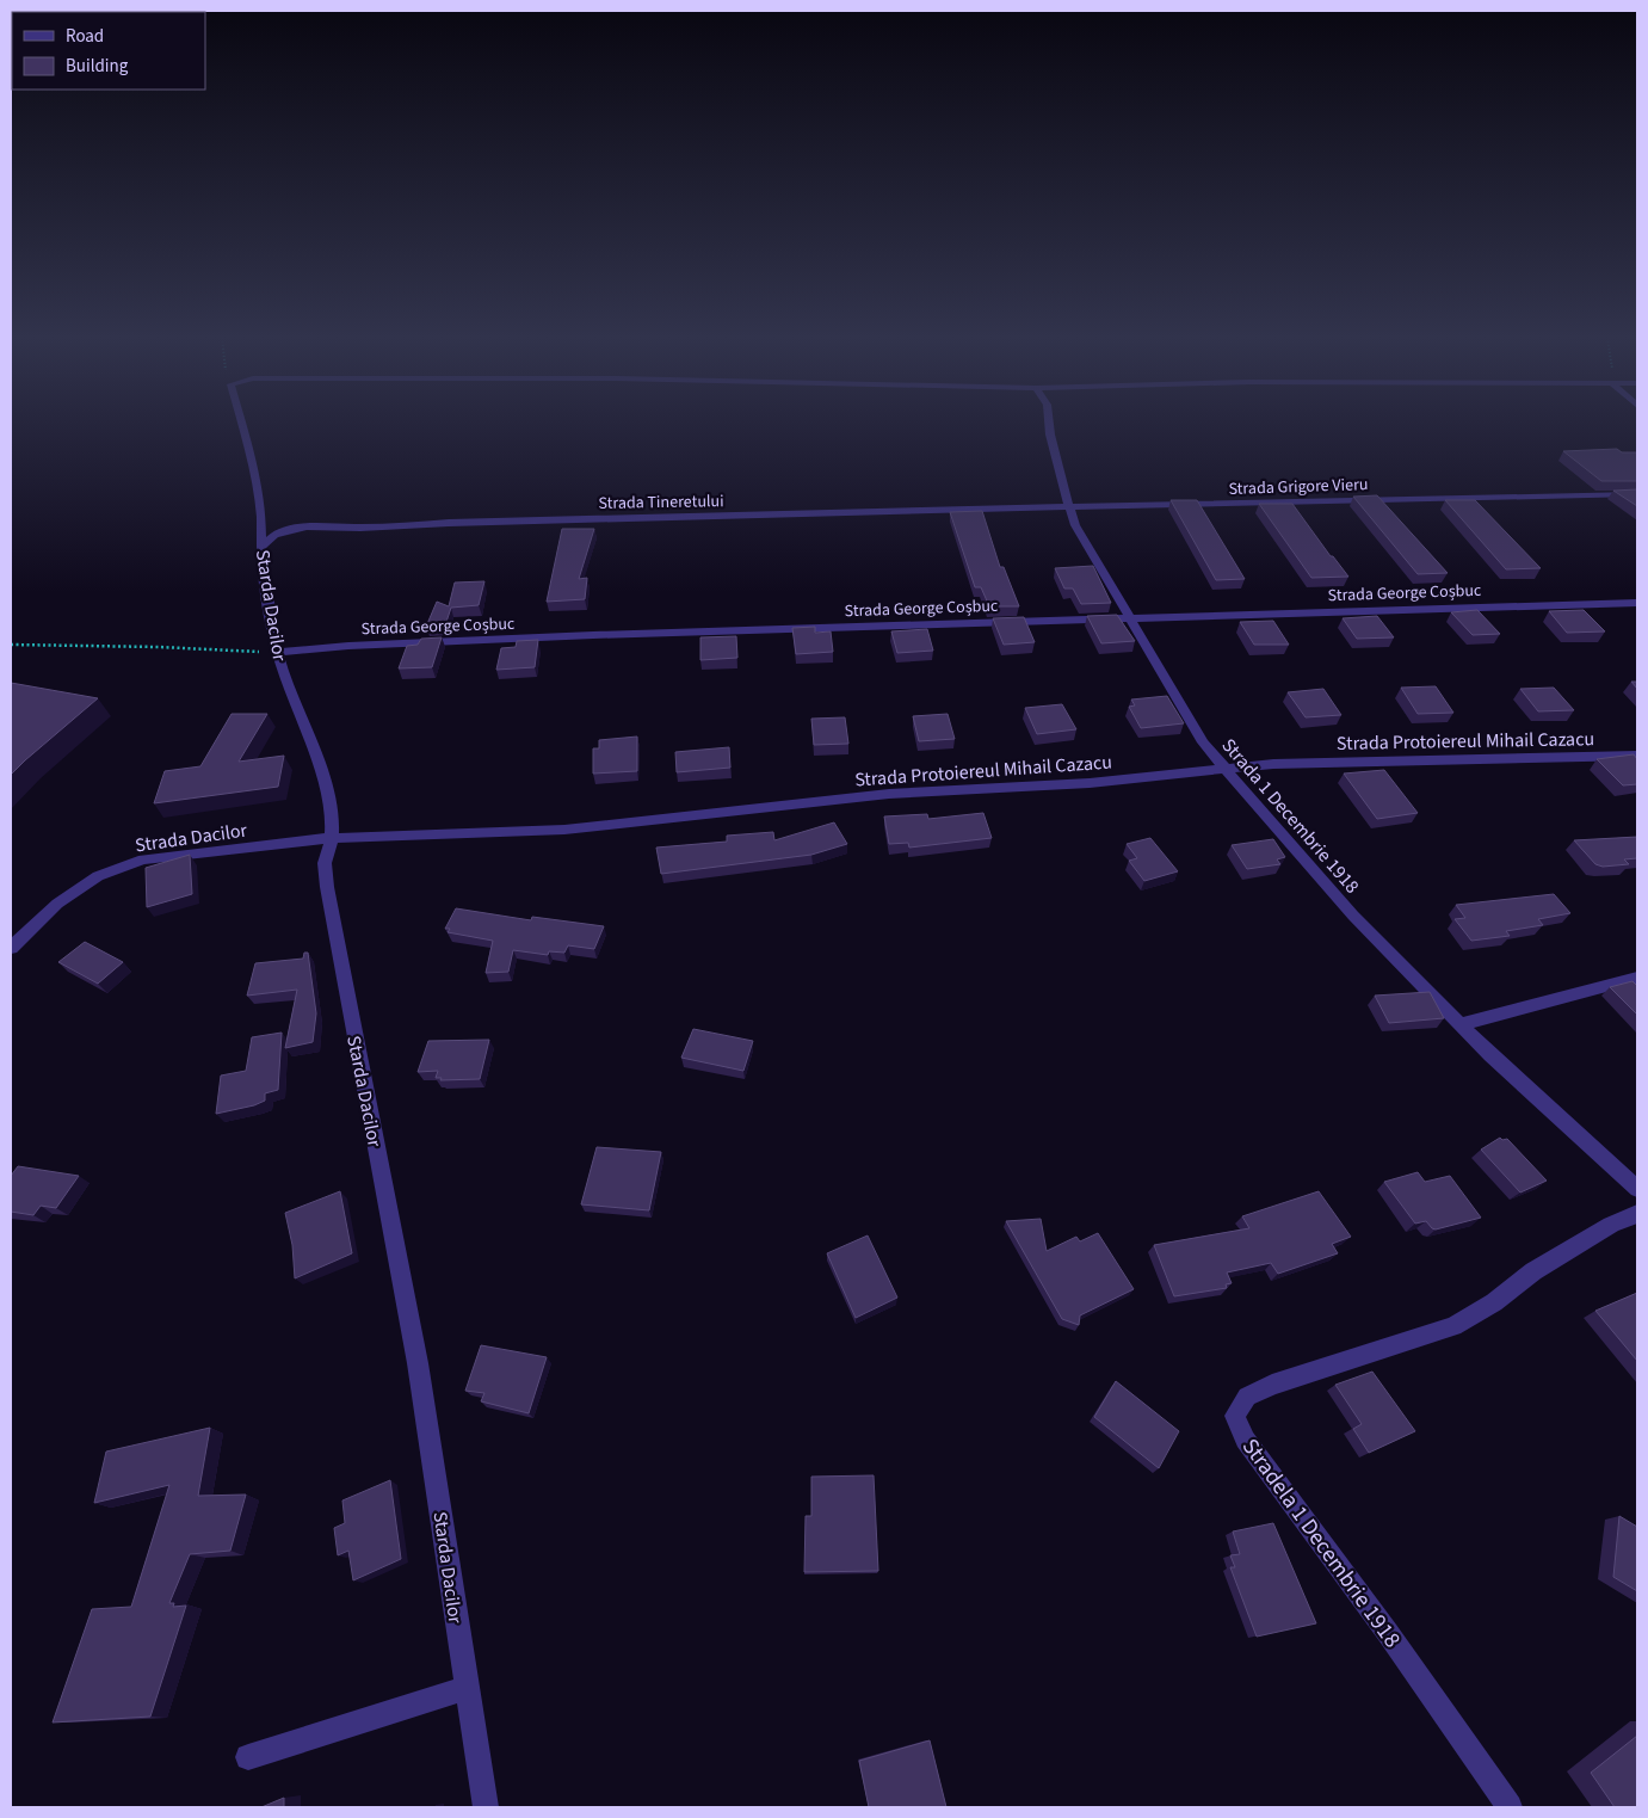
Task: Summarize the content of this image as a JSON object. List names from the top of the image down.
{
  "streets": {
    "street": [
      "Strada Grigore Vieru",
      "Strada Tineretului",
      "Strada George Coșbuc",
      "Starda Dacilor",
      "Strada Protoiereul Mihail Cazacu",
      "Strada 1 Decembrie 1918",
      "Strada Dacilor",
      "Stradela 1 Decembrie 1918"
    ]
  },
  "crossings": [
    ["Strada Grigore Vieru", "Strada Tineretului"],
    ["Strada Grigore Vieru", "Strada 1 Decembrie 1918"],
    ["Strada Tineretului", "Starda Dacilor"],
    ["Strada Tineretului", "Strada 1 Decembrie 1918"],
    ["Strada George Coșbuc", "Starda Dacilor"],
    ["Strada George Coșbuc", "Strada 1 Decembrie 1918"],
    ["Starda Dacilor", "Strada Protoiereul Mihail Cazacu"],
    ["Starda Dacilor", "Strada Dacilor"],
    ["Strada Protoiereul Mihail Cazacu", "Strada 1 Decembrie 1918"],
    ["Strada Protoiereul Mihail Cazacu", "Strada Dacilor"]
  ],
  "legend": ["Road", "Building"]
}
